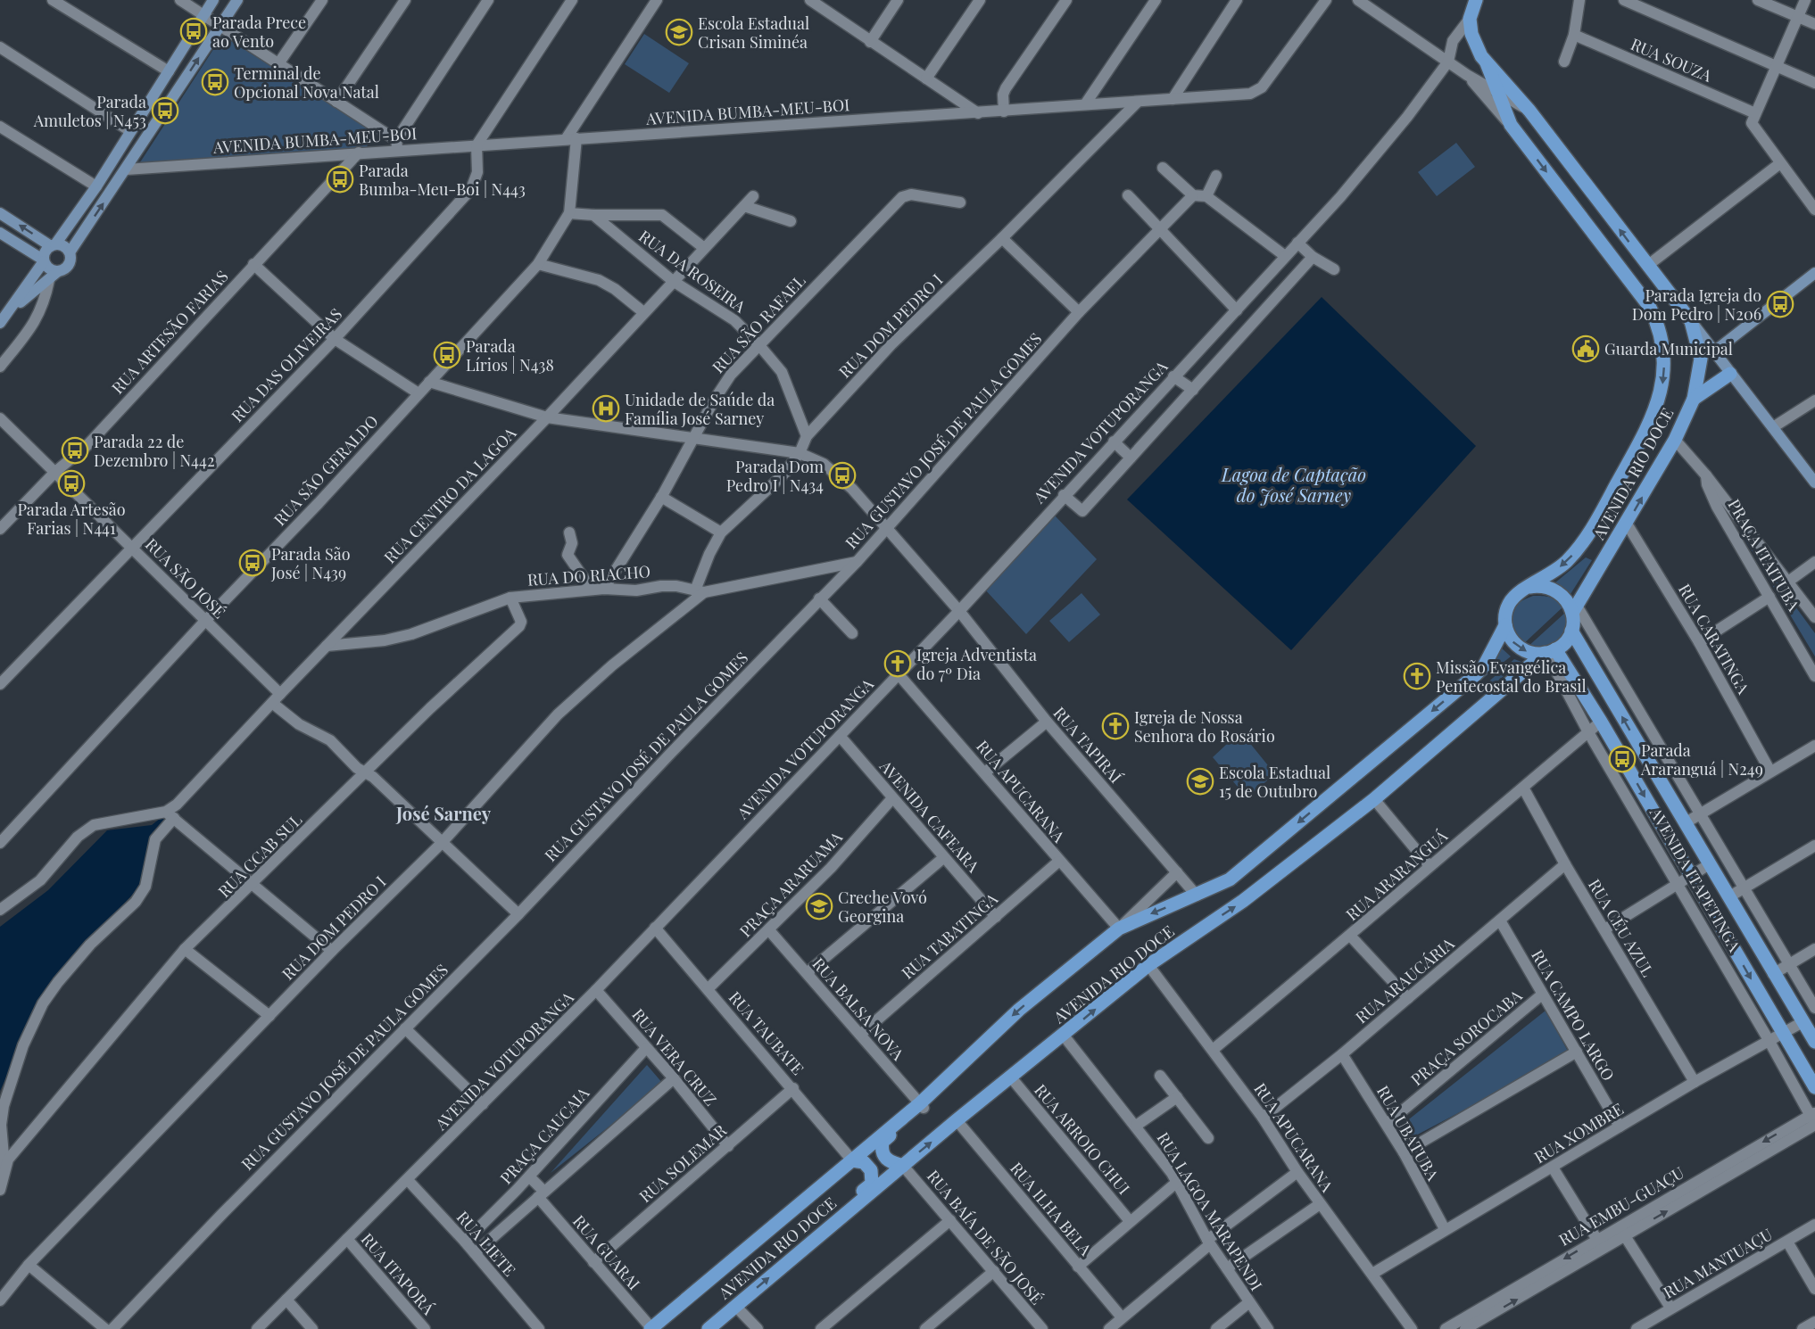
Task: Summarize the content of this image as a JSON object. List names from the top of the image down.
{
  "streets": {
    "main road": ["AVENIDA RIO DOCE", "AVENIDA ITAPETINGA"],
    "street": [
      "RUA SOUZA",
      "AVENIDA BUMBA-MEU-BOI",
      "RUA DA ROSEIRA",
      "RUA SÃO RAFAEL",
      "RUA DOM PEDRO I",
      "RUA ARTESÃO FARIAS",
      "RUA DAS OLIVEIRAS",
      "AVENIDA VOTUPORANGA",
      "RUA GUSTAVO JOSÉ DE PAULA GOMES",
      "RUA SÃO GERALDO",
      "RUA CENTRO DA LAGOA",
      "PRAÇA ITAITUBA",
      "RUA DO RIACHO",
      "RUA SÃO JOSÉ",
      "RUA CARATINGA",
      "RUA TAPIRAÍ",
      "RUA APUCARANA",
      "AVENIDA CAFEARA",
      "RUA CCAB SUL",
      "RUA ARARANGUÁ",
      "PRAÇA ARARUAMA",
      "RUA CÉU AZUL",
      "RUA TABATINGA",
      "RUA ARAUCÁRIA",
      "RUA BALSA NOVA",
      "RUA CAMPO LARGO",
      "RUA TAUBATE",
      "PRAÇA SOROCABA",
      "RUA VERA CRUZ",
      "RUA UBATUBA",
      "RUA XOMBRE",
      "PRAÇA CAUCAIA",
      "RUA ARROIO CHUI",
      "RUA SOLEMAR",
      "RUA EMBU-GUAÇU",
      "RUA ILHA BELA",
      "RUA LAGOA MARAPENDI",
      "RUA BAÍA DE SÃO JOSÉ",
      "RUA LIETE",
      "RUA GUARAI",
      "RUA MANTUAÇU",
      "RUA ITAPORÁ"
    ]
  },
  "crossings": [
    ["AVENIDA BUMBA-MEU-BOI", "RUA DOM PEDRO I"],
    ["AVENIDA BUMBA-MEU-BOI", "RUA ARTESÃO FARIAS"],
    ["AVENIDA BUMBA-MEU-BOI", "RUA DAS OLIVEIRAS"],
    ["AVENIDA BUMBA-MEU-BOI", "RUA SÃO GERALDO"],
    ["RUA DA ROSEIRA", "RUA SÃO RAFAEL"],
    ["RUA DA ROSEIRA", "RUA DOM PEDRO I"],
    ["RUA DA ROSEIRA", "RUA CENTRO DA LAGOA"],
    ["RUA SÃO RAFAEL", "RUA DO RIACHO"],
    ["RUA SÃO RAFAEL", "RUA TAPIRAÍ"],
    ["RUA DOM PEDRO I", "RUA DO RIACHO"],
    ["RUA DOM PEDRO I", "RUA TAPIRAÍ"],
    ["RUA ARTESÃO FARIAS", "RUA SÃO JOSÉ"],
    ["RUA DAS OLIVEIRAS", "RUA SÃO JOSÉ"],
    ["AVENIDA VOTUPORANGA", "AVENIDA RIO DOCE"],
    ["AVENIDA VOTUPORANGA", "RUA TAPIRAÍ"],
    ["AVENIDA VOTUPORANGA", "RUA APUCARANA"],
    ["AVENIDA VOTUPORANGA", "AVENIDA CAFEARA"],
    ["AVENIDA VOTUPORANGA", "RUA TAUBATE"],
    ["AVENIDA VOTUPORANGA", "RUA VERA CRUZ"],
    ["AVENIDA VOTUPORANGA", "RUA LIETE"],
    ["AVENIDA VOTUPORANGA", "RUA ITAPORÁ"],
    ["RUA GUSTAVO JOSÉ DE PAULA GOMES", "RUA DO RIACHO"],
    ["RUA GUSTAVO JOSÉ DE PAULA GOMES", "RUA TAPIRAÍ"],
    ["RUA SÃO GERALDO", "RUA SÃO JOSÉ"],
    ["RUA SÃO GERALDO", "RUA TAPIRAÍ"],
    ["AVENIDA RIO DOCE", "RUA CARATINGA"],
    ["AVENIDA RIO DOCE", "RUA TAPIRAÍ"],
    ["AVENIDA RIO DOCE", "RUA APUCARANA"],
    ["AVENIDA RIO DOCE", "AVENIDA ITAPETINGA"],
    ["AVENIDA RIO DOCE", "RUA BALSA NOVA"],
    ["AVENIDA RIO DOCE", "RUA TAUBATE"],
    ["AVENIDA RIO DOCE", "RUA ARROIO CHUI"],
    ["AVENIDA RIO DOCE", "RUA ILHA BELA"],
    ["AVENIDA RIO DOCE", "RUA LAGOA MARAPENDI"],
    ["AVENIDA RIO DOCE", "RUA BAÍA DE SÃO JOSÉ"],
    ["AVENIDA RIO DOCE", "RUA GUARAI"],
    ["RUA CENTRO DA LAGOA", "RUA DO RIACHO"],
    ["RUA CENTRO DA LAGOA", "RUA SÃO JOSÉ"],
    ["RUA CENTRO DA LAGOA", "RUA TAPIRAÍ"],
    ["RUA CENTRO DA LAGOA", "RUA CCAB SUL"],
    ["RUA DO RIACHO", "RUA CCAB SUL"],
    ["RUA APUCARANA", "RUA ARARANGUÁ"],
    ["RUA APUCARANA", "RUA TABATINGA"],
    ["RUA APUCARANA", "RUA ARAUCÁRIA"],
    ["RUA APUCARANA", "RUA XOMBRE"],
    ["AVENIDA CAFEARA", "PRAÇA ARARUAMA"],
    ["AVENIDA CAFEARA", "RUA TABATINGA"],
    ["RUA ARARANGUÁ", "AVENIDA ITAPETINGA"],
    ["RUA ARARANGUÁ", "RUA CÉU AZUL"],
    ["AVENIDA ITAPETINGA", "RUA XOMBRE"],
    ["AVENIDA ITAPETINGA", "RUA EMBU-GUAÇU"],
    ["PRAÇA ARARUAMA", "RUA BALSA NOVA"],
    ["PRAÇA ARARUAMA", "RUA TAUBATE"],
    ["RUA CÉU AZUL", "RUA ARAUCÁRIA"],
    ["RUA CÉU AZUL", "RUA XOMBRE"],
    ["RUA TABATINGA", "RUA BALSA NOVA"],
    ["RUA ARAUCÁRIA", "RUA CAMPO LARGO"],
    ["RUA ARAUCÁRIA", "RUA UBATUBA"],
    ["RUA CAMPO LARGO", "PRAÇA SOROCABA"],
    ["RUA CAMPO LARGO", "RUA XOMBRE"],
    ["RUA TAUBATE", "RUA SOLEMAR"],
    ["PRAÇA SOROCABA", "RUA UBATUBA"],
    ["RUA VERA CRUZ", "PRAÇA CAUCAIA"],
    ["RUA VERA CRUZ", "RUA SOLEMAR"],
    ["RUA UBATUBA", "RUA XOMBRE"],
    ["PRAÇA CAUCAIA", "RUA LIETE"],
    ["RUA SOLEMAR", "RUA GUARAI"]
  ],
  "districts": ["José Sarney"],
  "water": ["Lagoa de Captação do José Sarney"],
  "places": {
    "bus stop": [
      "Parada Prece ao Vento",
      "Terminal de Opcional Nova Natal",
      "Parada Amuletos | N453",
      "Parada Bumba-Meu-Boi | N443",
      "Parada Igreja do Dom Pedro | N206",
      "Parada Lírios | N438",
      "Parada 22 de Dezembro | N442",
      "Parada Dom Pedro I | N434",
      "Parada Artesão Farias | N441",
      "Parada São José | N439",
      "Parada Araranguá | N249"
    ],
    "school or university": ["Escola Estadual Crisan Siminéa", "Escola Estadual 15 de Outubro", "Creche Vovó Georgina"],
    "public building": ["Guarda Municipal"],
    "hospital": ["Unidade de Saúde da Família José Sarney"],
    "church": ["Igreja Adventista do 7º Dia", "Missão Evangélica Pentecostal do Brasil", "Igreja de Nossa Senhora do Rosário"]
  }
}
